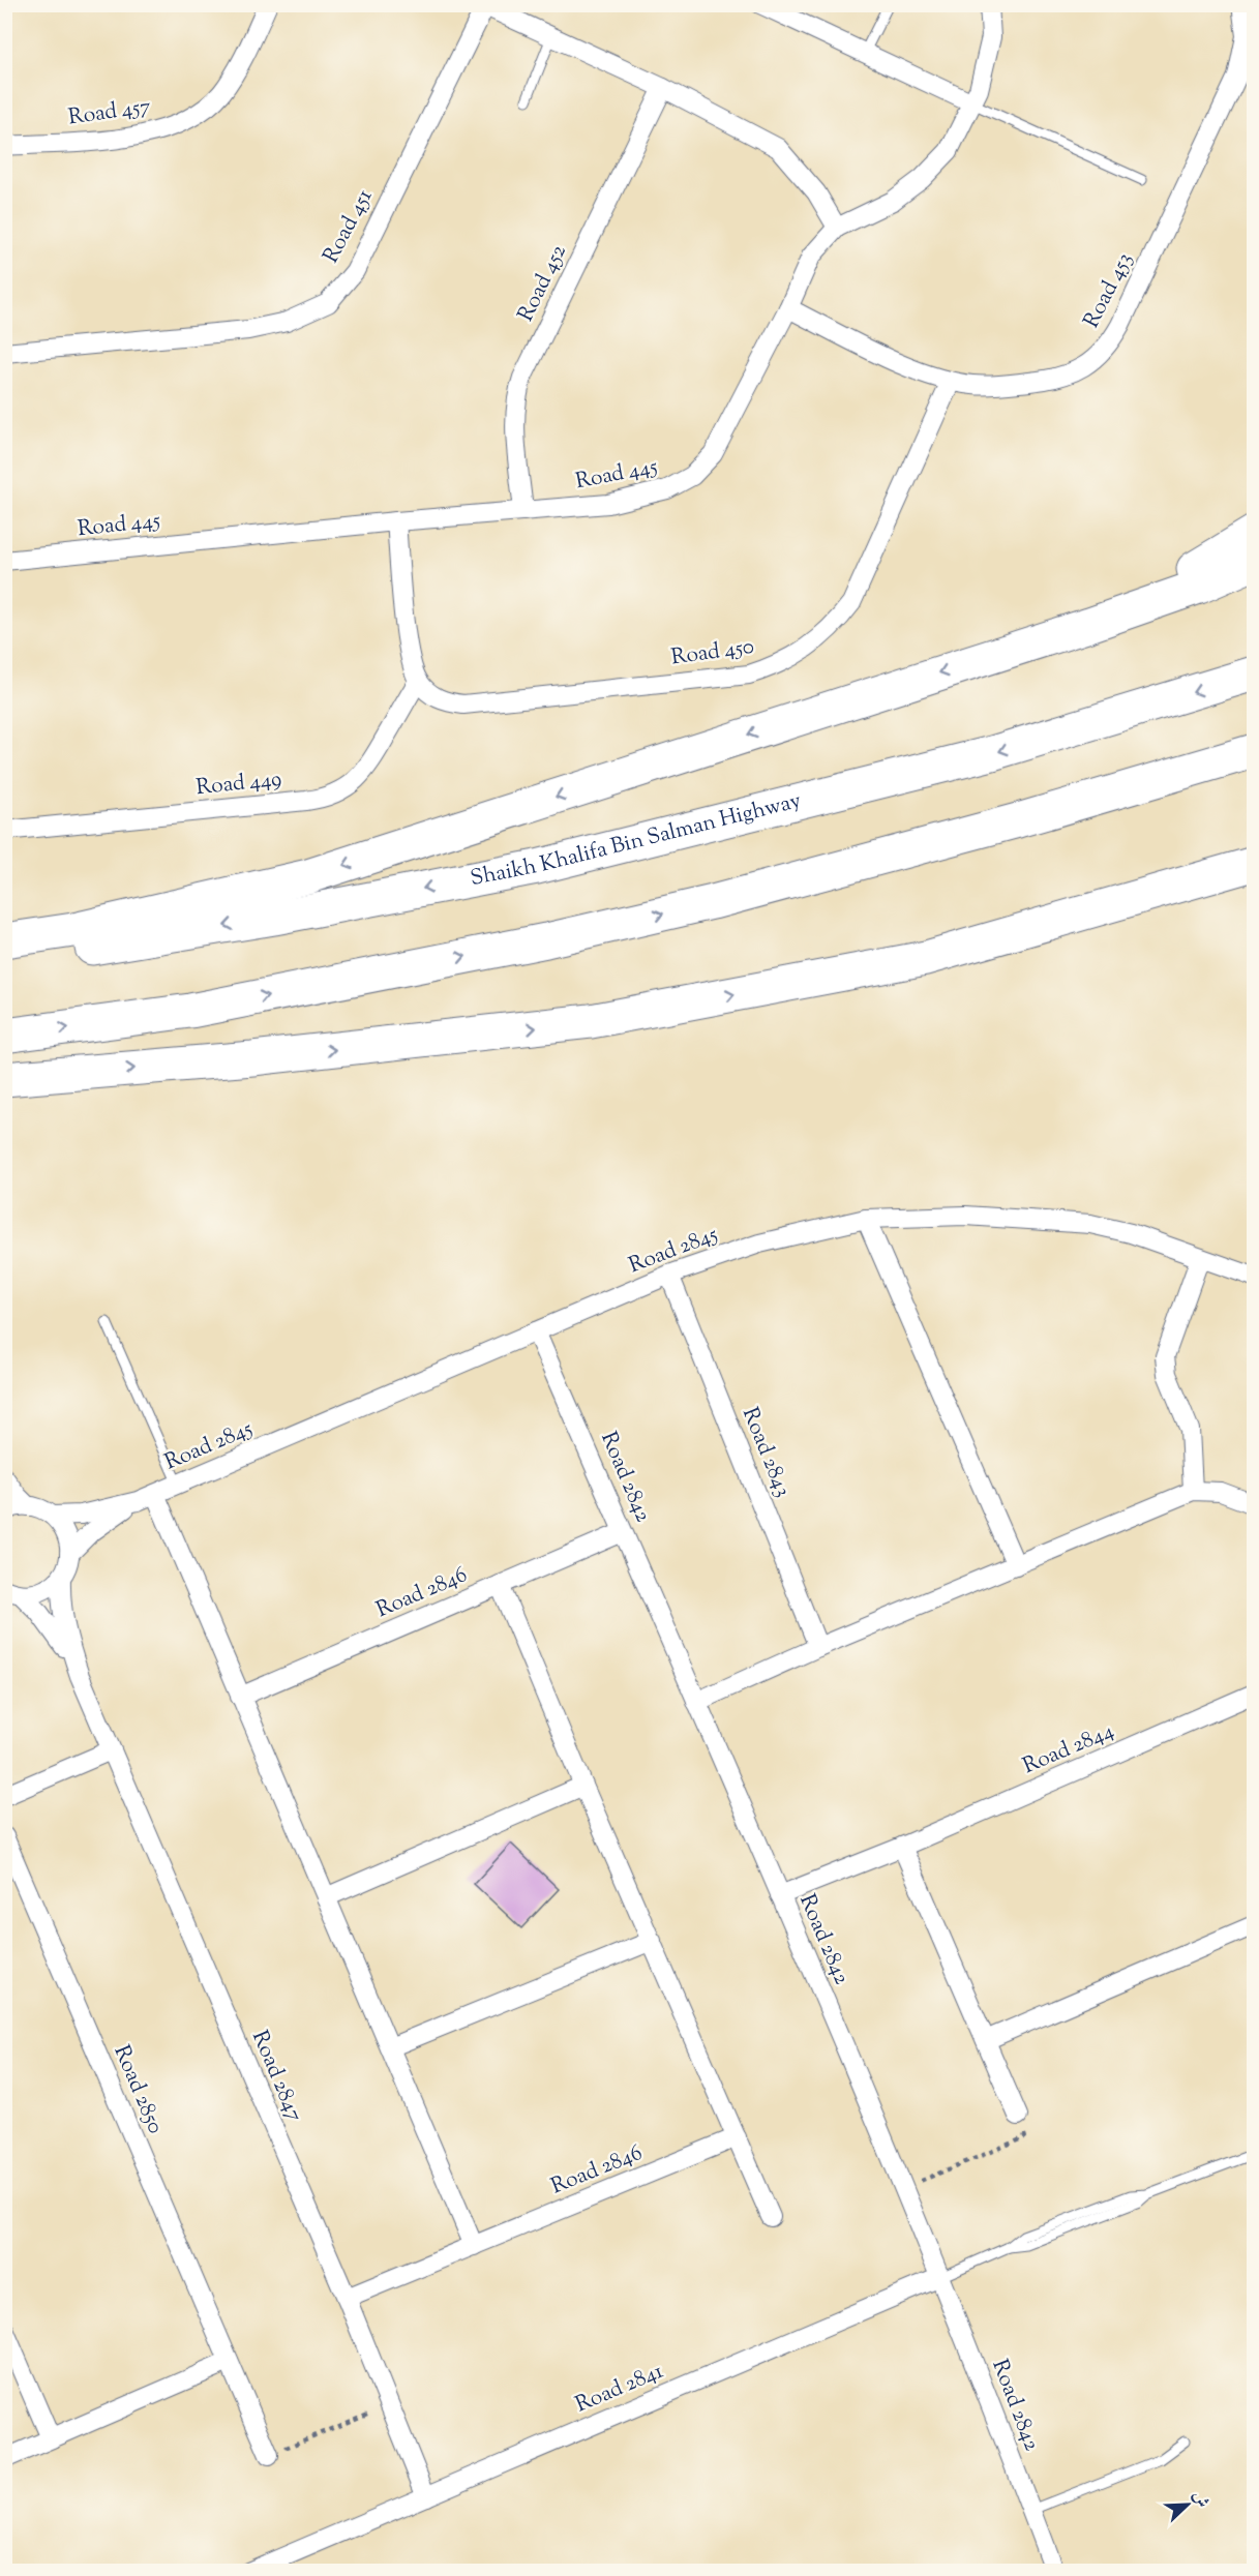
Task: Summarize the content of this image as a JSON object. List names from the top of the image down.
{
  "streets": {
    "highway": ["Shaikh Khalifa Bin Salman Highway"],
    "street": [
      "Road 457",
      "Road 451",
      "Road 452",
      "Road 453",
      "Road 445",
      "Road 450",
      "Road 449",
      "Road 2845",
      "Road 2843",
      "Road 2842",
      "Road 2846",
      "Road 2844",
      "Road 2847",
      "Road 2850",
      "Road 2841"
    ]
  },
  "crossings": [
    ["Road 452", "Road 445"],
    ["Road 453", "Road 445"],
    ["Road 453", "Road 450"],
    ["Road 450", "Road 449"],
    ["Road 2845", "Road 2843"],
    ["Road 2845", "Road 2842"],
    ["Road 2845", "Road 2847"],
    ["Road 2842", "Road 2846"],
    ["Road 2842", "Road 2844"],
    ["Road 2842", "Road 2841"],
    ["Road 2846", "Road 2847"],
    ["Road 2847", "Road 2841"]
  ],
  "north": "top right"
}
